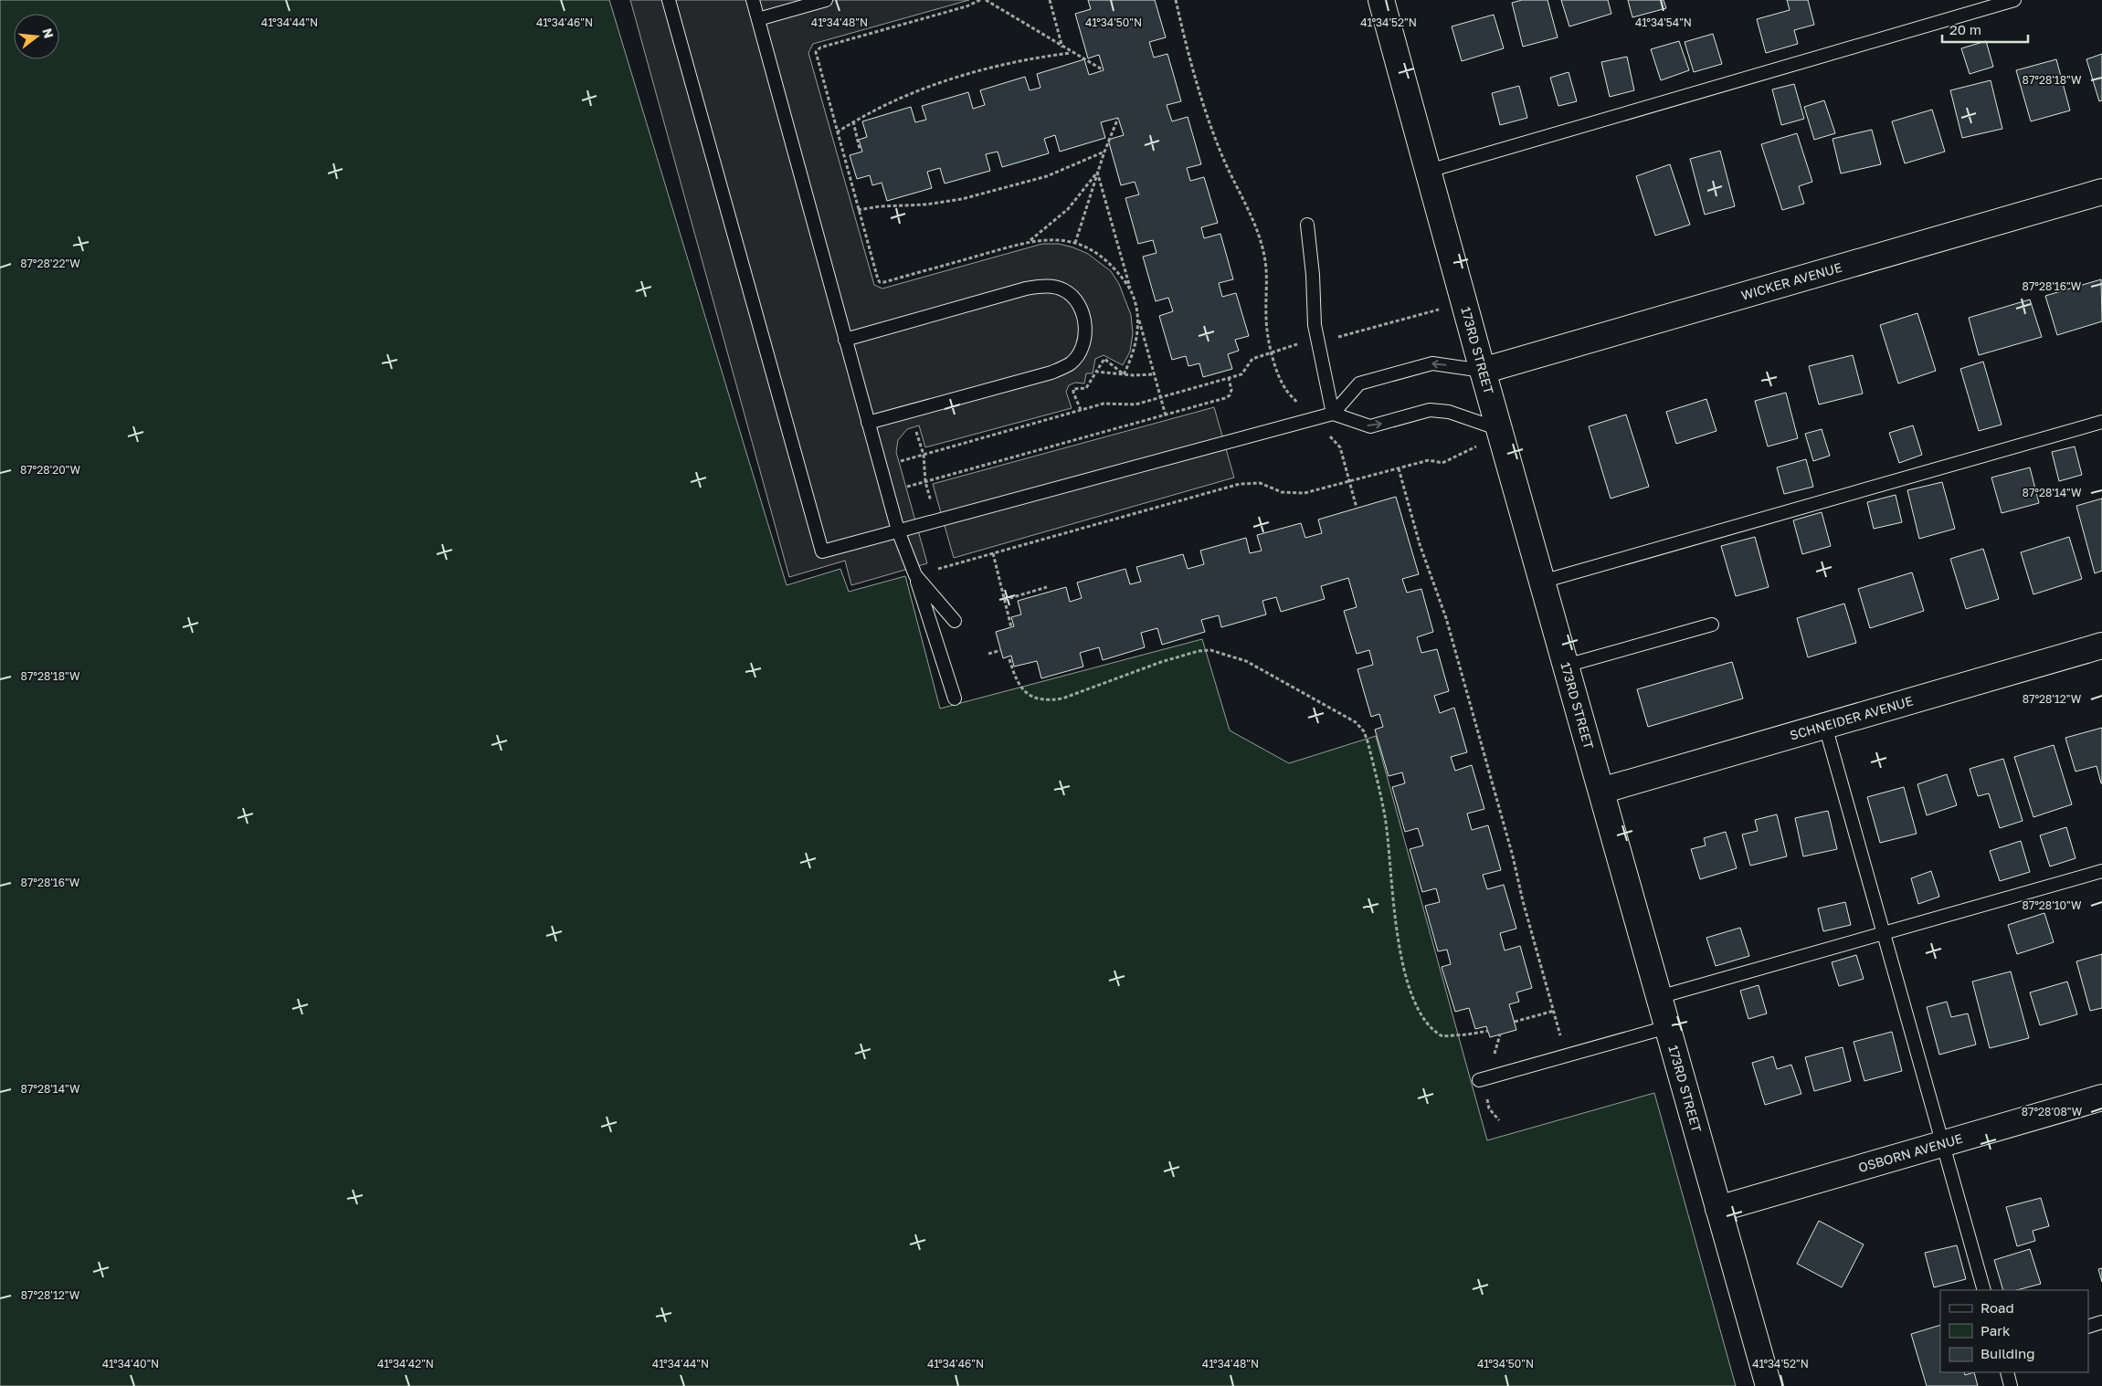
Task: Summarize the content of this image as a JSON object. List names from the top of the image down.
{
  "streets": {
    "street": [
      "WICKER AVENUE",
      "173RD STREET",
      "SCHNEIDER AVENUE",
      "OSBORN AVENUE"
    ]
  },
  "crossings": [
    ["WICKER AVENUE", "173RD STREET"],
    ["173RD STREET", "SCHNEIDER AVENUE"],
    ["173RD STREET", "OSBORN AVENUE"]
  ],
  "legend": ["Road", "Park", "Building"],
  "scale_bar": "20 m",
  "north": "right",
  "coordinates": [
    "41°34'44\"N",
    "41°34'46\"N",
    "41°34'48\"N",
    "41°34'50\"N",
    "41°34'52\"N",
    "41°34'54\"N",
    "87°28'18\"W",
    "87°28'22\"W",
    "87°28'16\"W",
    "87°28'20\"W",
    "87°28'14\"W",
    "87°28'12\"W",
    "87°28'10\"W",
    "87°28'08\"W",
    "41°34'40\"N",
    "41°34'42\"N"
  ]
}
